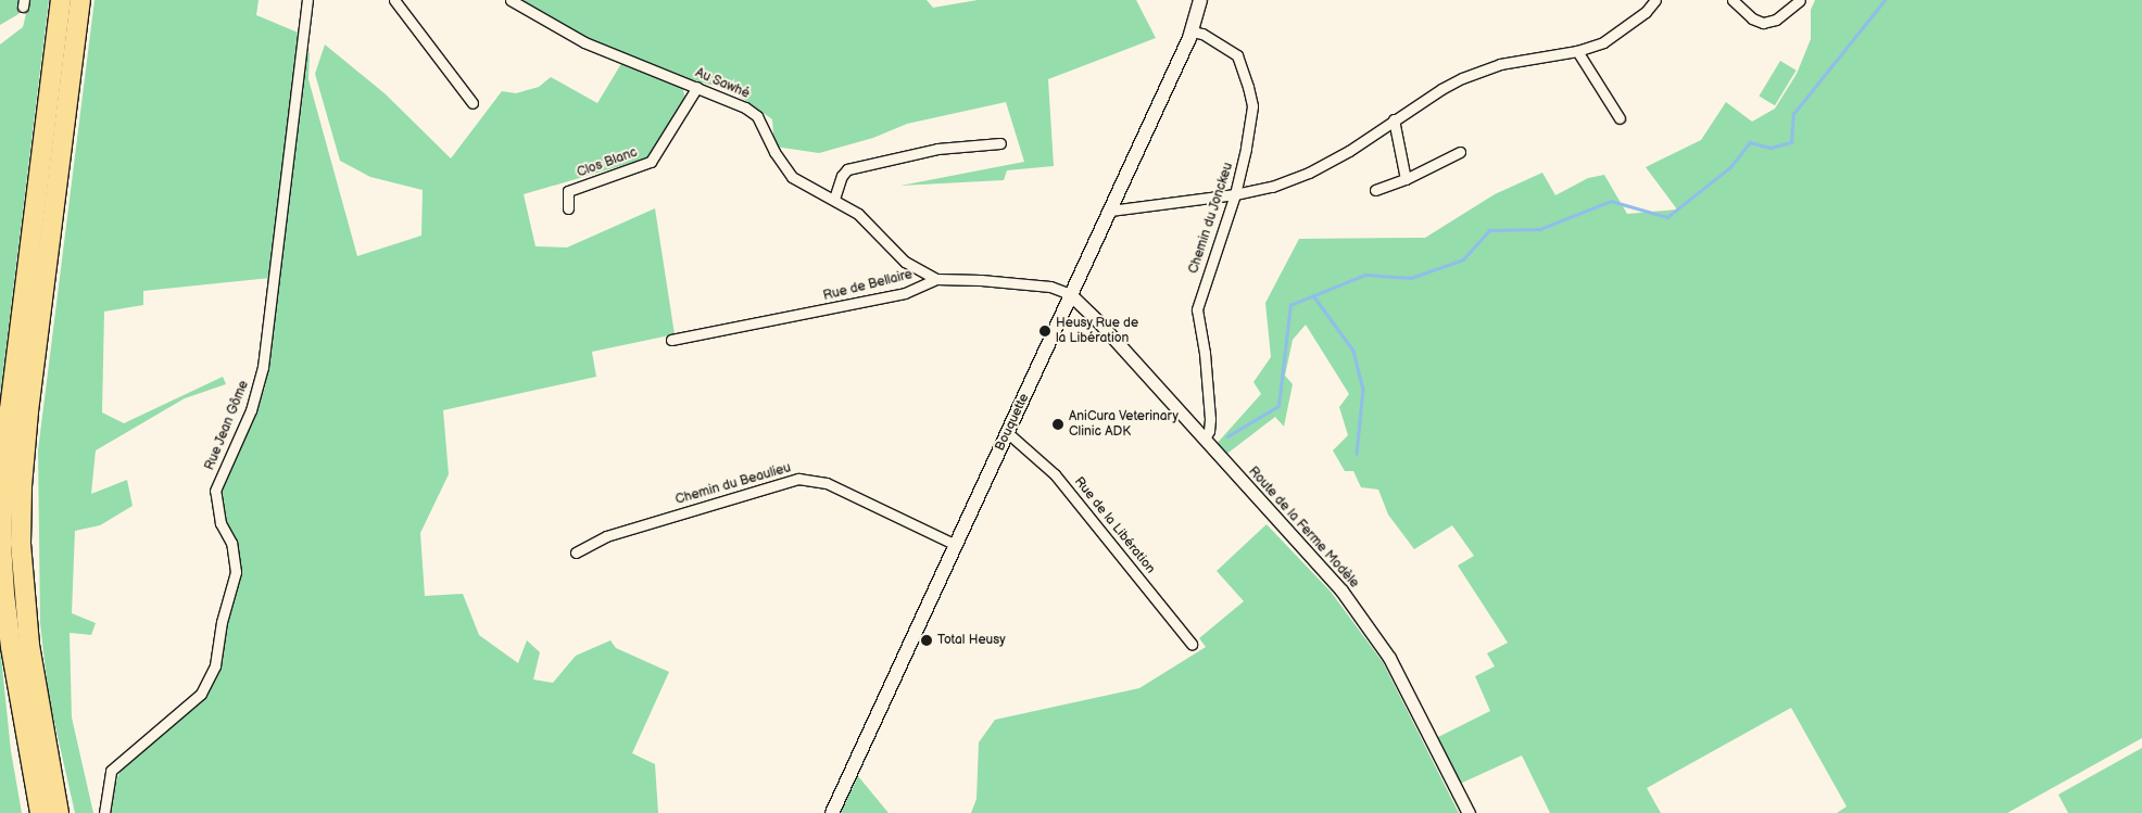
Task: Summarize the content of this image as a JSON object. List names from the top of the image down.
{
  "streets": {
    "main road": ["Bouquette"],
    "street": [
      "Au Sawhé",
      "Clos Blanc",
      "Chemin du Jonckeu",
      "Rue de Bellaire",
      "Rue Jean Gôme",
      "Chemin du Beaulieu",
      "Rue de la Libération",
      "Route de la Ferme Modèle"
    ]
  },
  "crossings": [
    ["Au Sawhé", "Clos Blanc"],
    ["Au Sawhé", "Rue de Bellaire"],
    ["Chemin du Jonckeu", "Bouquette"],
    ["Chemin du Jonckeu", "Route de la Ferme Modèle"],
    ["Rue de Bellaire", "Bouquette"],
    ["Rue de Bellaire", "Route de la Ferme Modèle"],
    ["Bouquette", "Chemin du Beaulieu"],
    ["Bouquette", "Rue de la Libération"],
    ["Bouquette", "Route de la Ferme Modèle"]
  ],
  "places": ["Heusy Rue de la Libération", "AniCura Veterinary Clinic ADK", "Total Heusy"]
}
